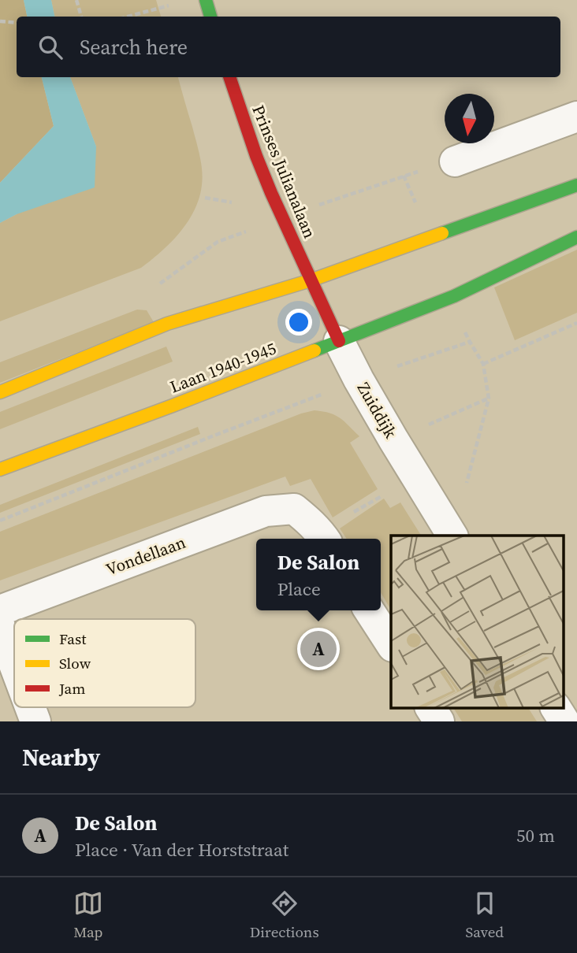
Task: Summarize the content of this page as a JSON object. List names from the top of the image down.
{
  "streets": {
    "main road": ["Prinses Julianalaan", "Laan 1940-1945", "Zuiddijk"],
    "street": ["Vondellaan"]
  },
  "crossings": [
    ["Prinses Julianalaan", "Zuiddijk"],
    ["Laan 1940-1945", "Zuiddijk"]
  ],
  "legend": ["Fast", "Slow", "Jam"],
  "north": "bottom",
  "page": {
    "search": "Search here",
    "popup": ["De Salon", "Place"],
    "pins": "A",
    "heading": "Nearby",
    "list": [
      {
        "mark": "A",
        "name": "De Salon",
        "note": "Place · Van der Horststraat",
        "value": "50 m"
      }
    ],
    "nav": ["Map", "Directions", "Saved"]
  }
}
